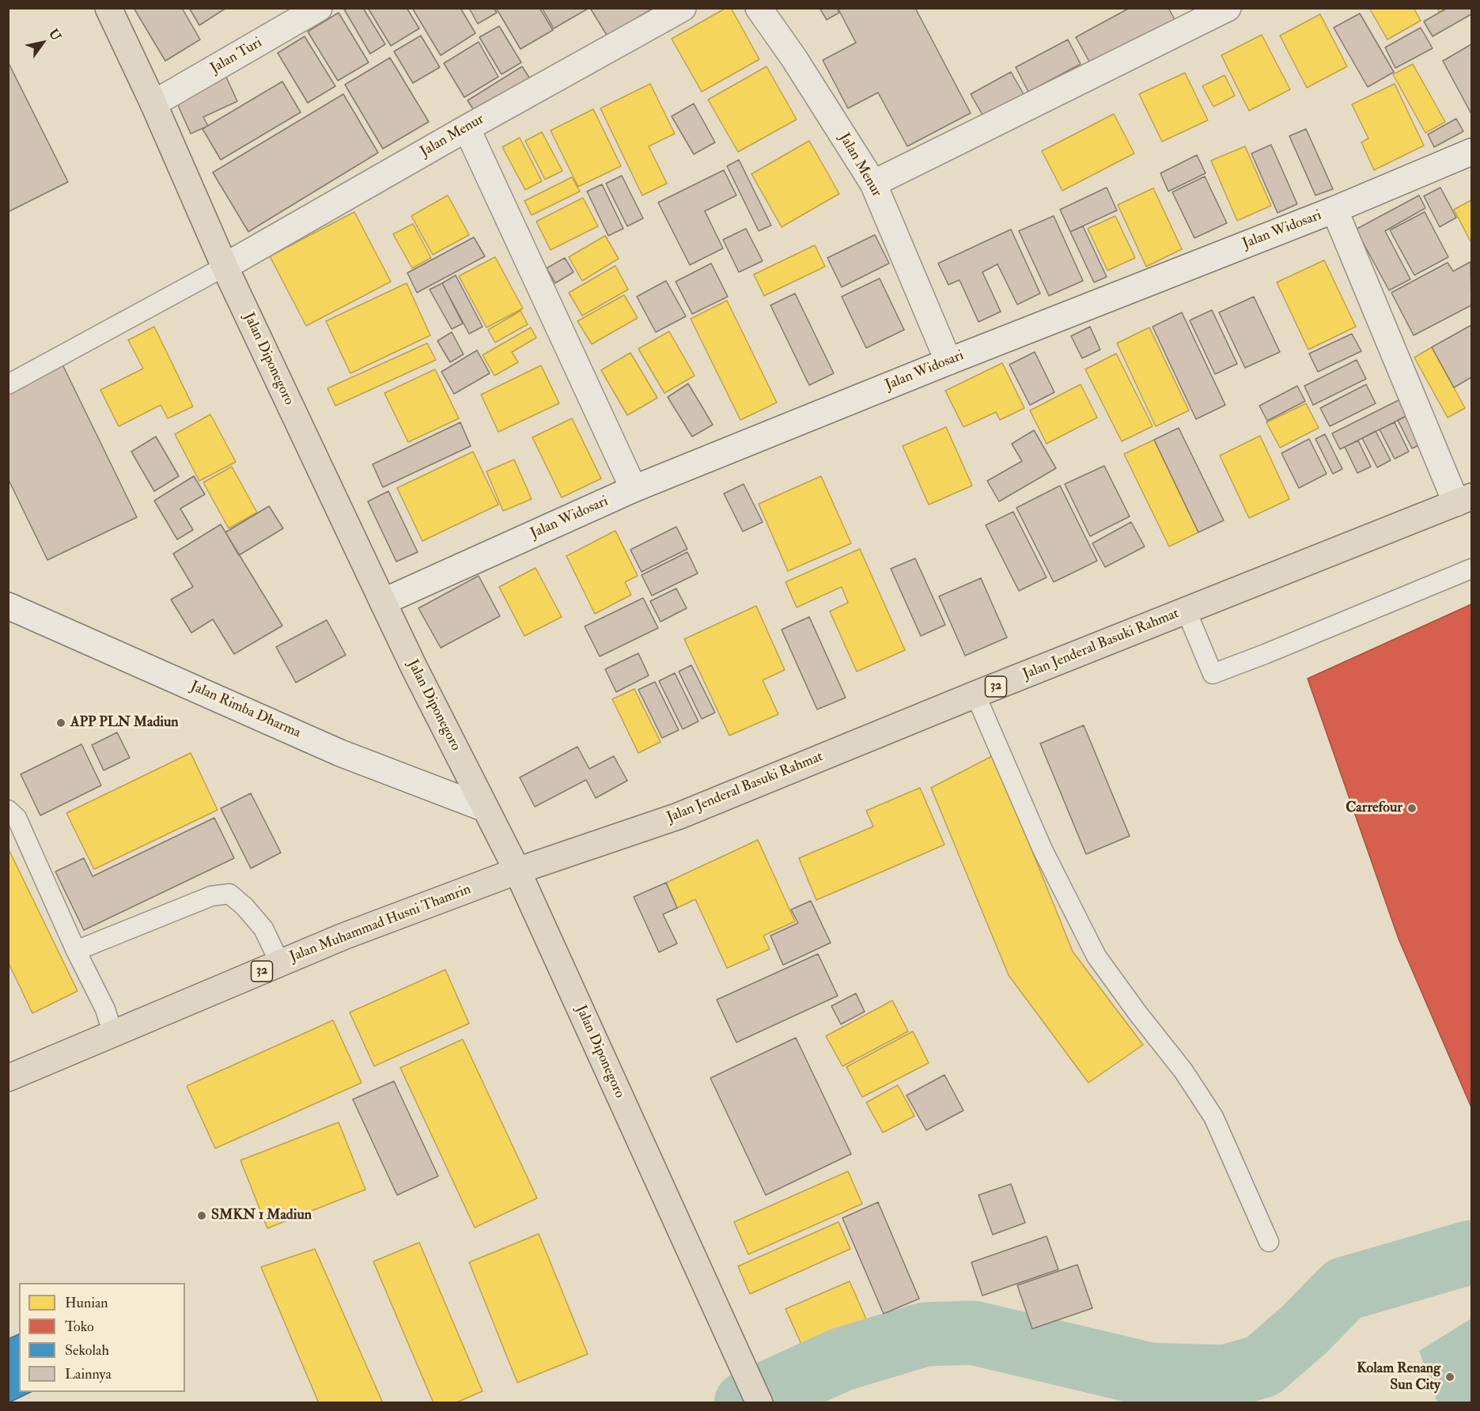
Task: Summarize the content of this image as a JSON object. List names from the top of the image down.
{
  "streets": {
    "main road": [
      "Jalan Diponegoro",
      "Jalan Jenderal Basuki Rahmat",
      "32",
      "Jalan Muhammad Husni Thamrin"
    ],
    "street": [
      "Jalan Turi",
      "Jalan Menur",
      "Jalan Widosari",
      "Jalan Rimba Dharma"
    ]
  },
  "crossings": [
    ["Jalan Turi", "Jalan Diponegoro"],
    ["Jalan Menur", "Jalan Widosari"],
    ["Jalan Menur", "Jalan Diponegoro"],
    ["Jalan Widosari", "Jalan Diponegoro"],
    ["Jalan Diponegoro", "Jalan Jenderal Basuki Rahmat"],
    ["Jalan Diponegoro", "Jalan Rimba Dharma"],
    ["Jalan Diponegoro", "Jalan Muhammad Husni Thamrin"],
    ["Jalan Jenderal Basuki Rahmat", "Jalan Muhammad Husni Thamrin"]
  ],
  "places": [
    "APP PLN Madiun",
    "Carrefour",
    "SMKN 1 Madiun",
    "Kolam Renang Sun City"
  ],
  "legend": [
    "Hunian",
    "Toko",
    "Sekolah",
    "Lainnya"
  ],
  "north": "top right"
}
